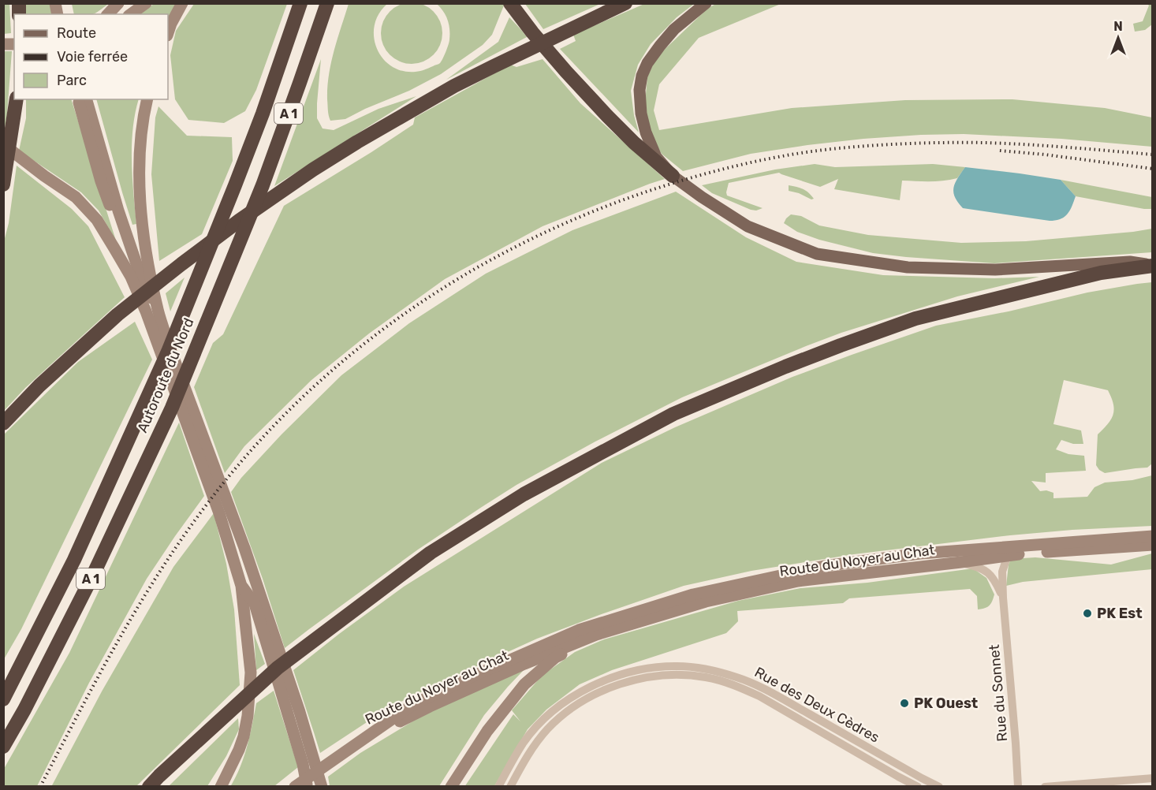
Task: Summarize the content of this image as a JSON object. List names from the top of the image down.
{
  "streets": {
    "highway": ["A 1", "Autoroute du Nord"],
    "street": ["Route du Noyer au Chat", "Rue du Sonnet", "Rue des Deux Cèdres"]
  },
  "crossings": [
    ["Route du Noyer au Chat", "Rue du Sonnet"]
  ],
  "places": ["PK Est", "PK Ouest"],
  "legend": ["Route", "Voie ferrée", "Parc"],
  "north": "top"
}
